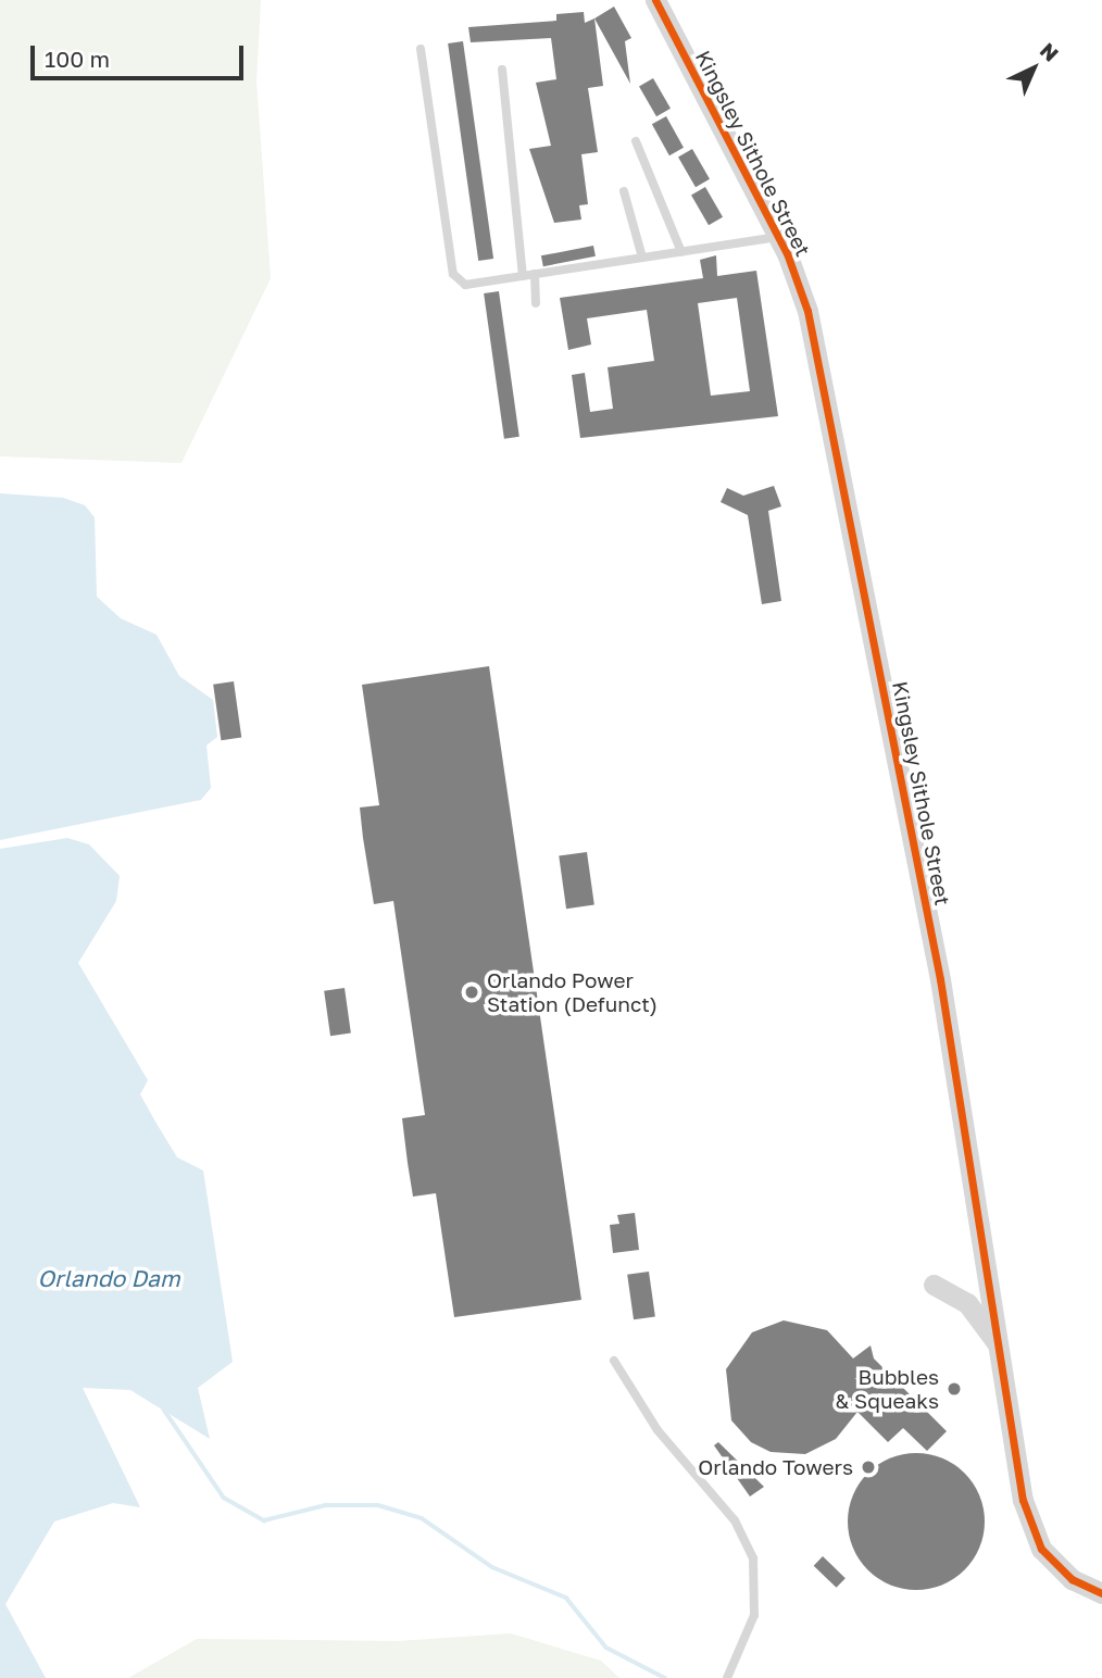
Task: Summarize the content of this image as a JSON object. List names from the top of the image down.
{
  "streets": {
    "street": ["Kingsley Sithole Street"]
  },
  "water": ["Orlando Dam"],
  "places": ["Orlando Power Station (Defunct)", "Bubbles & Squeaks", "Orlando Towers"],
  "scale_bar": "100 m",
  "north": "top right"
}
